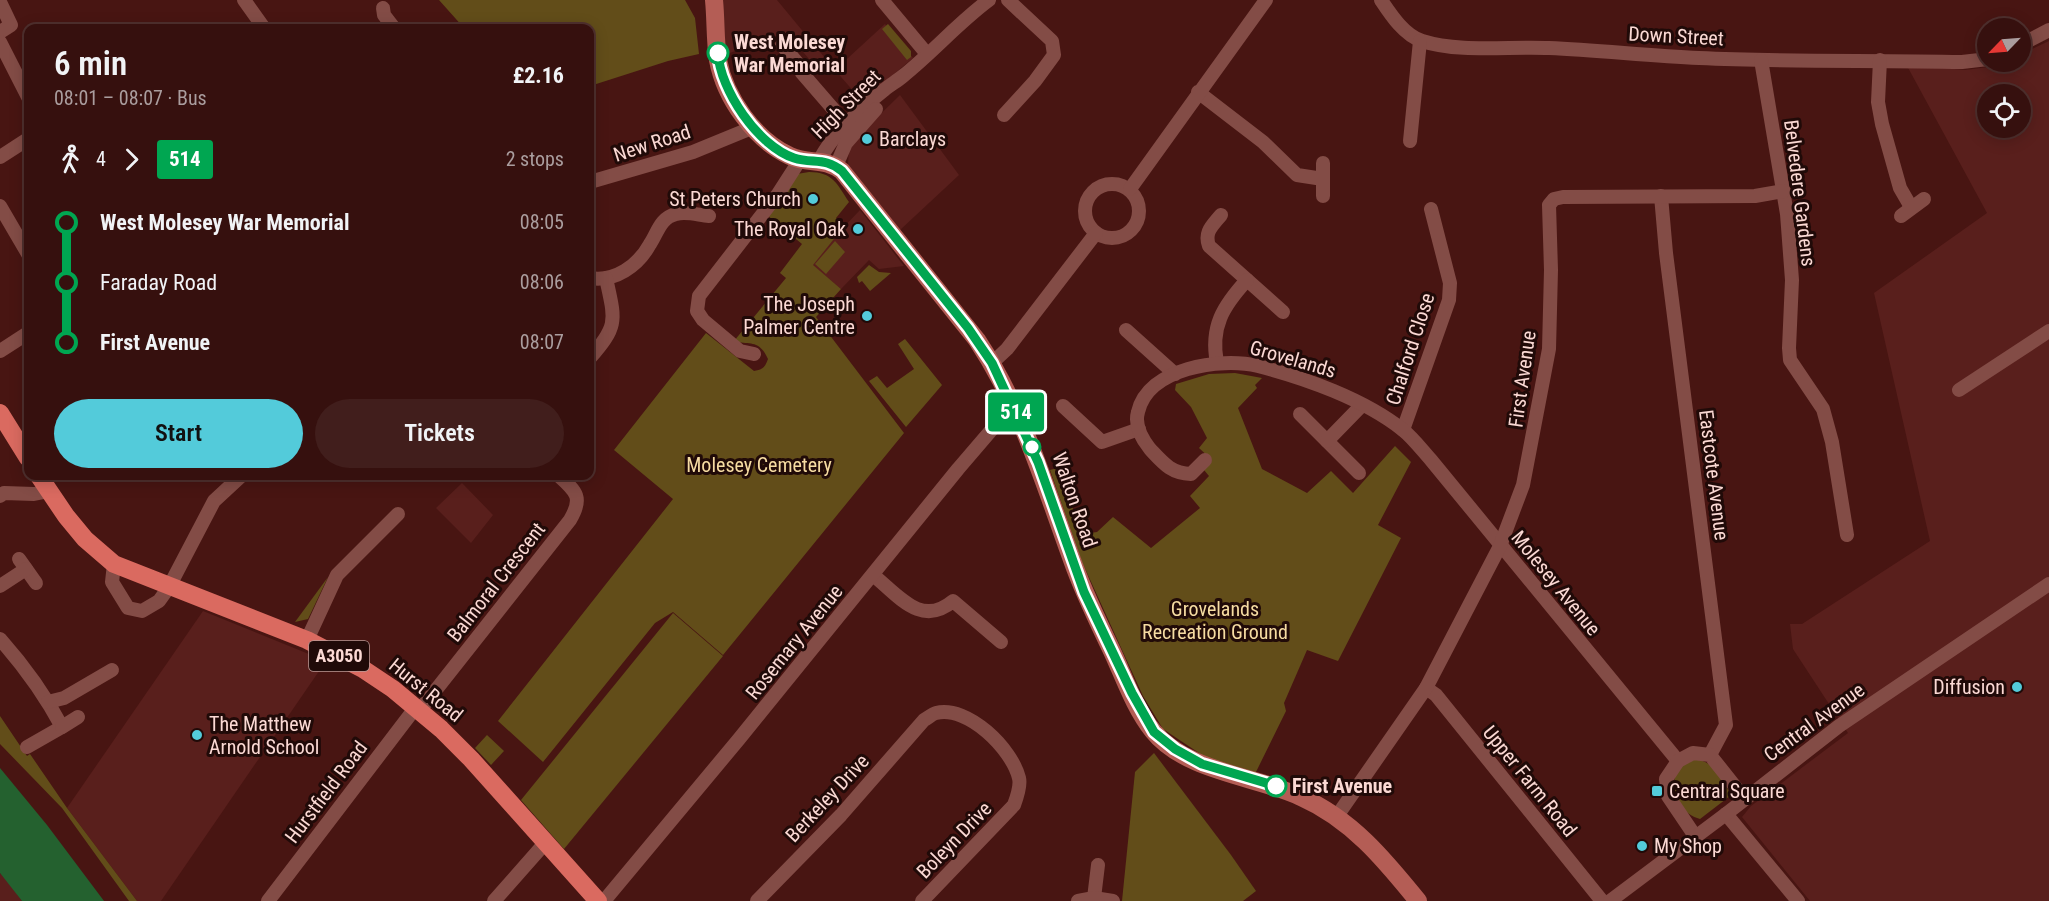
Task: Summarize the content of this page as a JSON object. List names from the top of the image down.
{
  "streets": {
    "main road": ["Walton Road", "A3050", "Hurst Road"],
    "street": [
      "Down Street",
      "High Street",
      "New Road",
      "Belvedere Gardens",
      "Chalford Close",
      "Grovelands",
      "First Avenue",
      "Eastcote Avenue",
      "Balmoral Crescent",
      "Molesey Avenue",
      "Rosemary Avenue",
      "Central Avenue",
      "Upper Farm Road",
      "Hurstfield Road",
      "Berkeley Drive",
      "Boleyn Drive"
    ]
  },
  "crossings": [
    ["Down Street", "Belvedere Gardens"],
    ["High Street", "Walton Road"],
    ["Belvedere Gardens", "First Avenue"],
    ["Chalford Close", "Grovelands"],
    ["Chalford Close", "Molesey Avenue"],
    ["Grovelands", "Molesey Avenue"],
    ["First Avenue", "Eastcote Avenue"],
    ["First Avenue", "Walton Road"],
    ["First Avenue", "Molesey Avenue"],
    ["First Avenue", "Upper Farm Road"],
    ["Walton Road", "Rosemary Avenue"],
    ["Balmoral Crescent", "Hurst Road"],
    ["Balmoral Crescent", "Hurstfield Road"],
    ["Hurst Road", "Hurstfield Road"],
    ["Berkeley Drive", "Boleyn Drive"]
  ],
  "parks": ["Molesey Cemetery", "Grovelands Recreation Ground"],
  "places": {
    "other": [
      "West Molesey War Memorial",
      "Barclays",
      "St Peters Church",
      "The Royal Oak",
      "The Joseph Palmer Centre",
      "Diffusion",
      "The Matthew Arnold School",
      "First Avenue",
      "My Shop"
    ],
    "transit": ["Central Square"]
  },
  "lines": ["bus line 514"],
  "north": "bottom left",
  "page": {
    "on_map": "514",
    "heading": ["6 min", "08:01 – 08:07 · Bus", "£2.16"],
    "legs": ["4", "514", "2 stops"],
    "list": [
      {
        "name": "West Molesey War Memorial",
        "value": "08:05"
      },
      {
        "name": "Faraday Road",
        "value": "08:06"
      },
      {
        "name": "First Avenue",
        "value": "08:07"
      }
    ],
    "buttons": ["Start", "Tickets"]
  }
}
